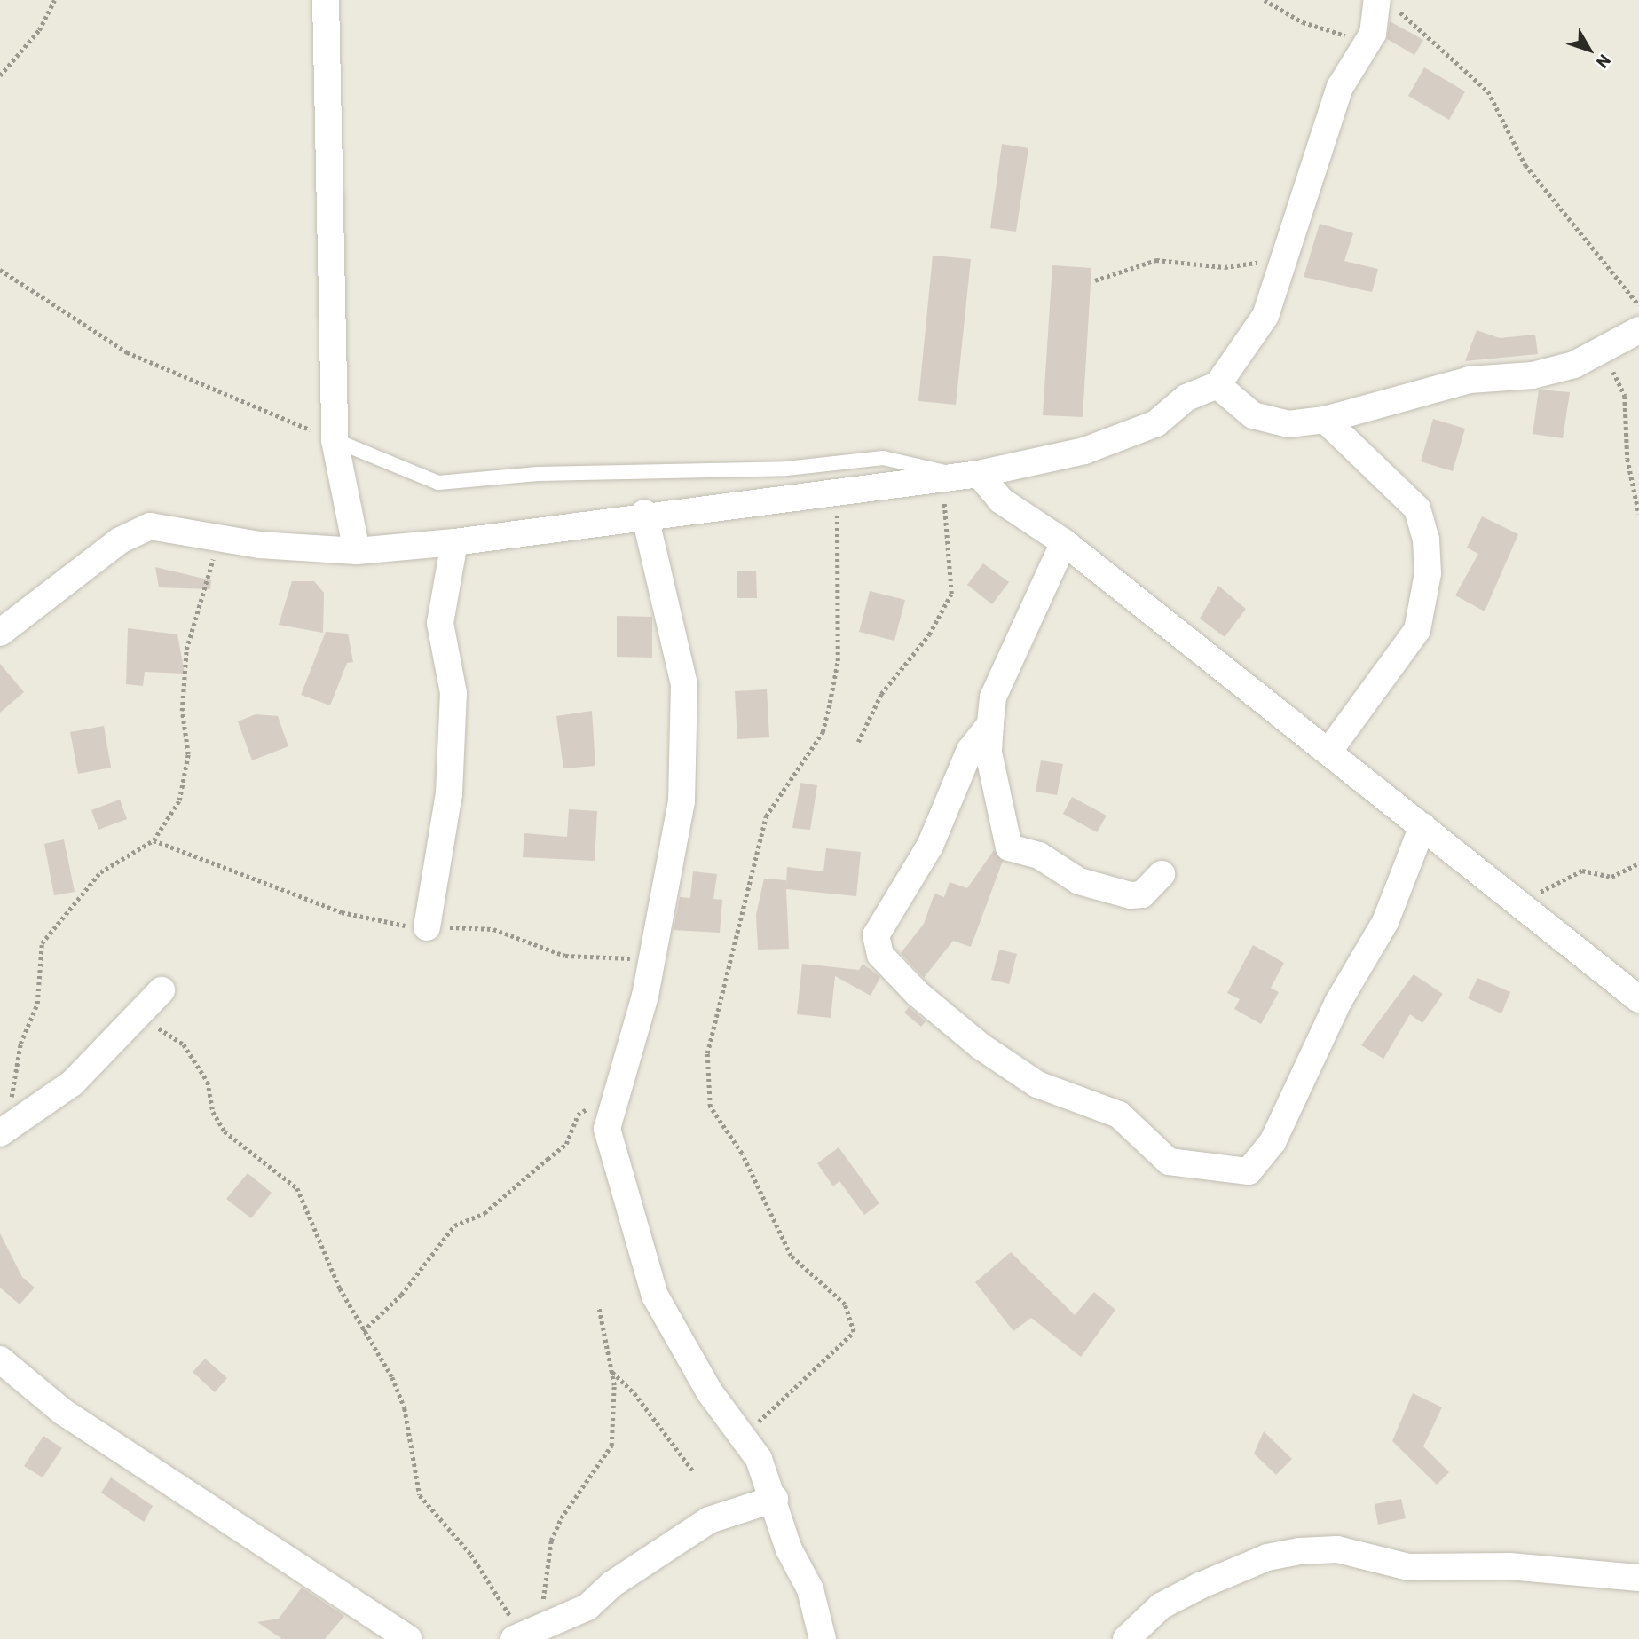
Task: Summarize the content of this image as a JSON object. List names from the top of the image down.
{
  "north": "bottom right"
}
